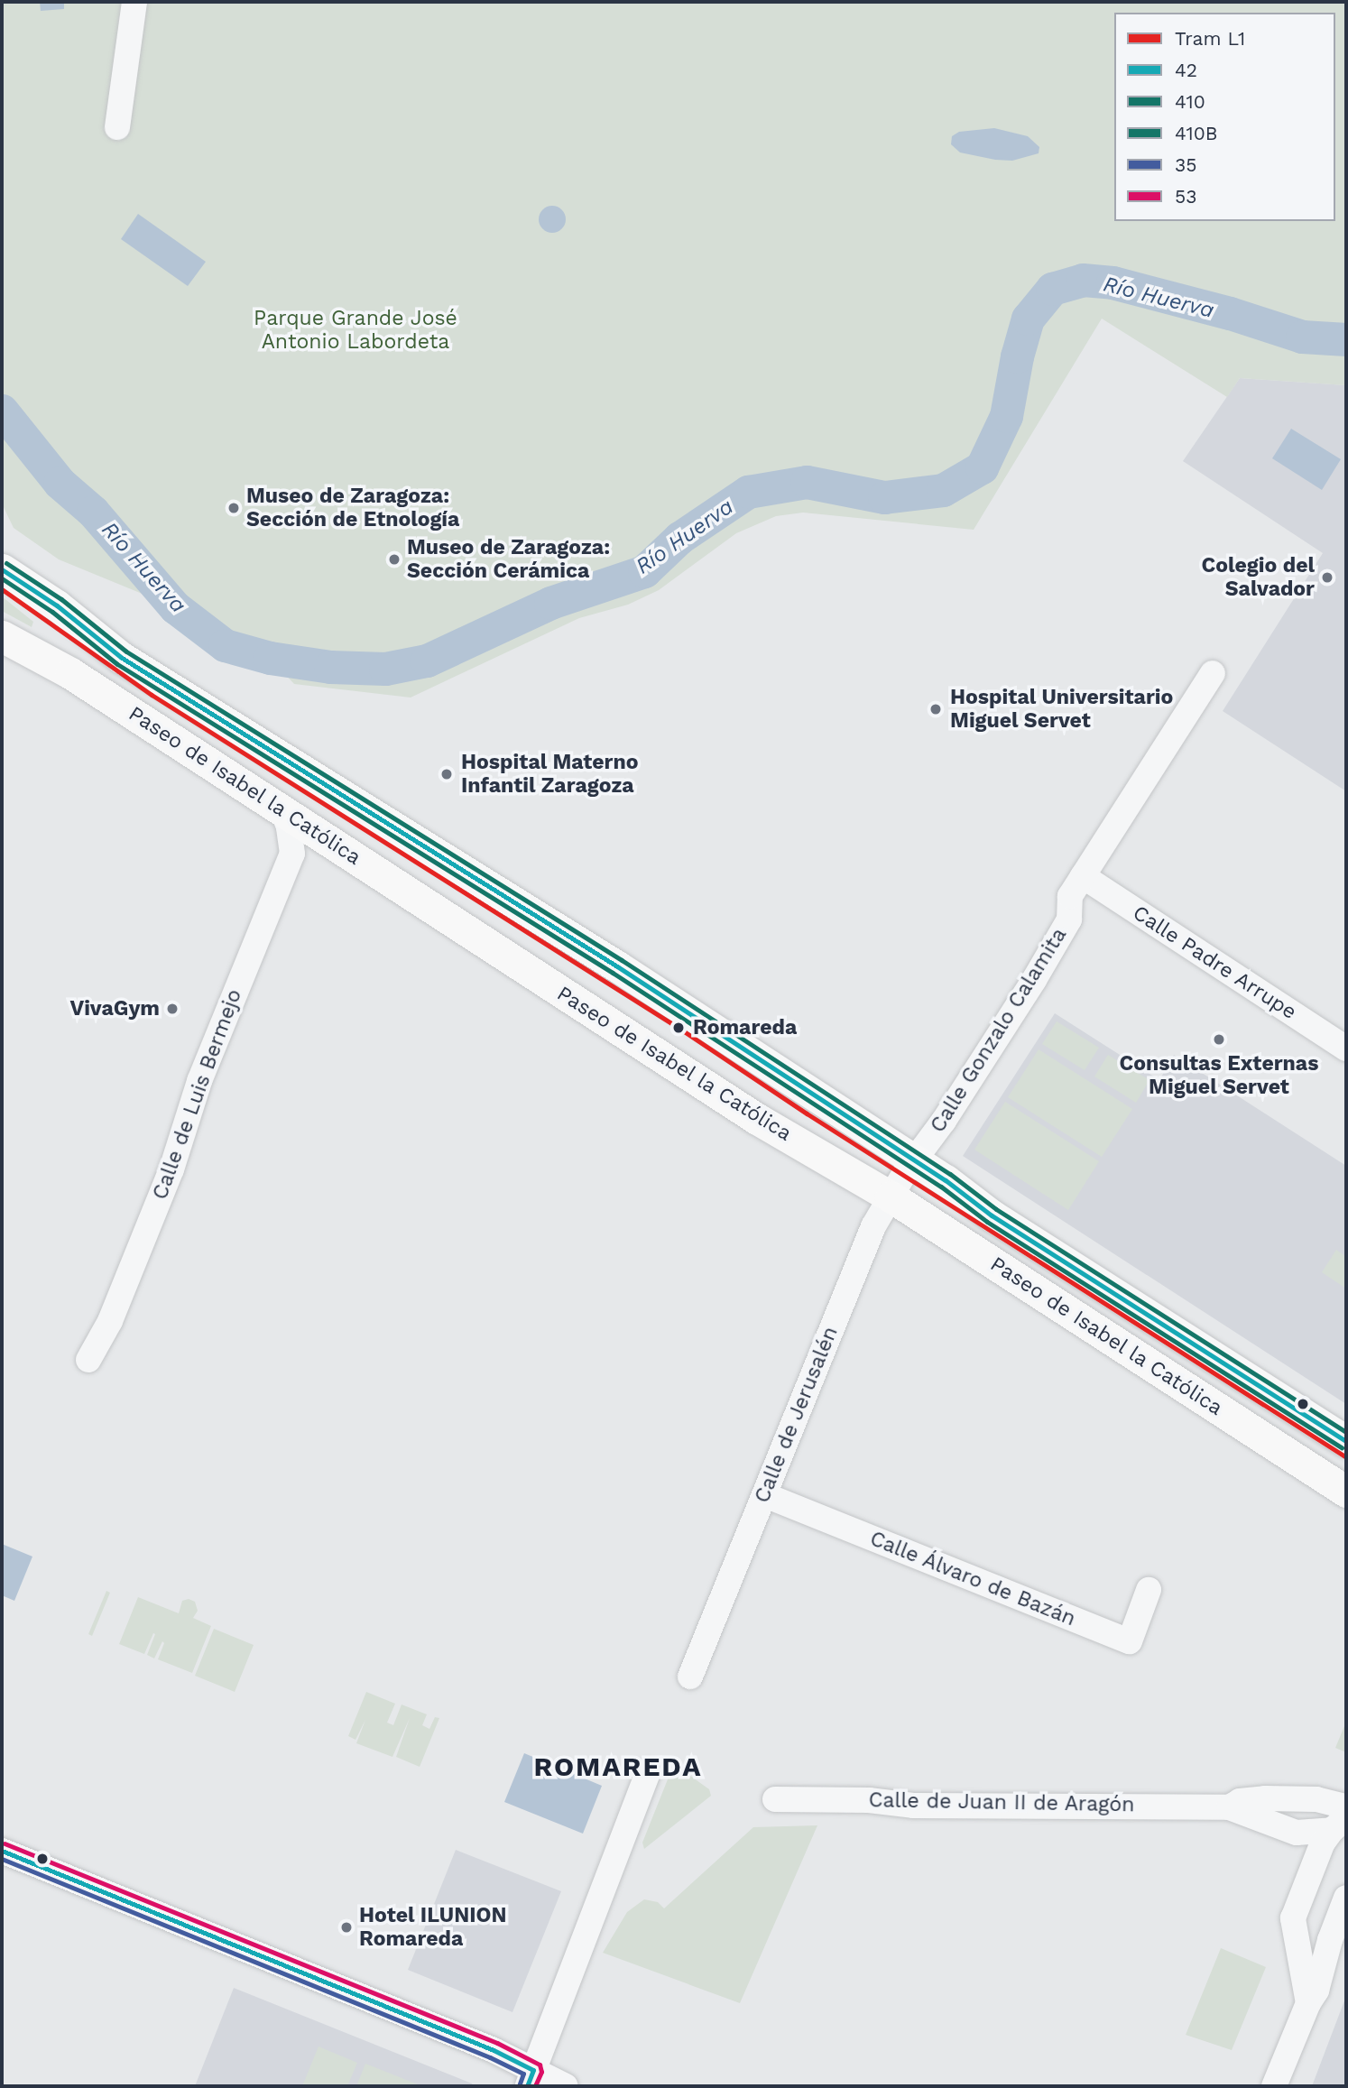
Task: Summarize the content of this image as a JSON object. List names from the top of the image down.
{
  "streets": {
    "main road": ["Paseo de Isabel la Católica"],
    "street": [
      "Calle Padre Arrupe",
      "Calle Gonzalo Calamita",
      "Calle de Luis Bermejo",
      "Calle de Jerusalén",
      "Calle Álvaro de Bazán",
      "Calle de Juan II de Aragón"
    ]
  },
  "crossings": [
    ["Paseo de Isabel la Católica", "Calle Gonzalo Calamita"],
    ["Paseo de Isabel la Católica", "Calle de Jerusalén"],
    ["Calle Padre Arrupe", "Calle Gonzalo Calamita"],
    ["Calle Gonzalo Calamita", "Calle de Jerusalén"],
    ["Calle de Jerusalén", "Calle Álvaro de Bazán"]
  ],
  "districts": ["ROMAREDA"],
  "water": ["Río Huerva"],
  "parks": ["Parque Grande José Antonio Labordeta"],
  "places": [
    "Museo de Zaragoza: Sección de Etnología",
    "Museo de Zaragoza: Sección Cerámica",
    "Colegio del Salvador",
    "Hospital Universitario Miguel Servet",
    "Hospital Materno Infantil Zaragoza",
    "VivaGym",
    "Romareda",
    "Consultas Externas Miguel Servet",
    "Hotel ILUNION Romareda"
  ],
  "lines": [
    "transit line 410B",
    "transit line 42",
    "transit line 410",
    "tram line L1",
    "transit line 53",
    "transit line 35"
  ],
  "legend": [
    "Tram L1",
    "42",
    "410",
    "410B",
    "35",
    "53"
  ]
}
